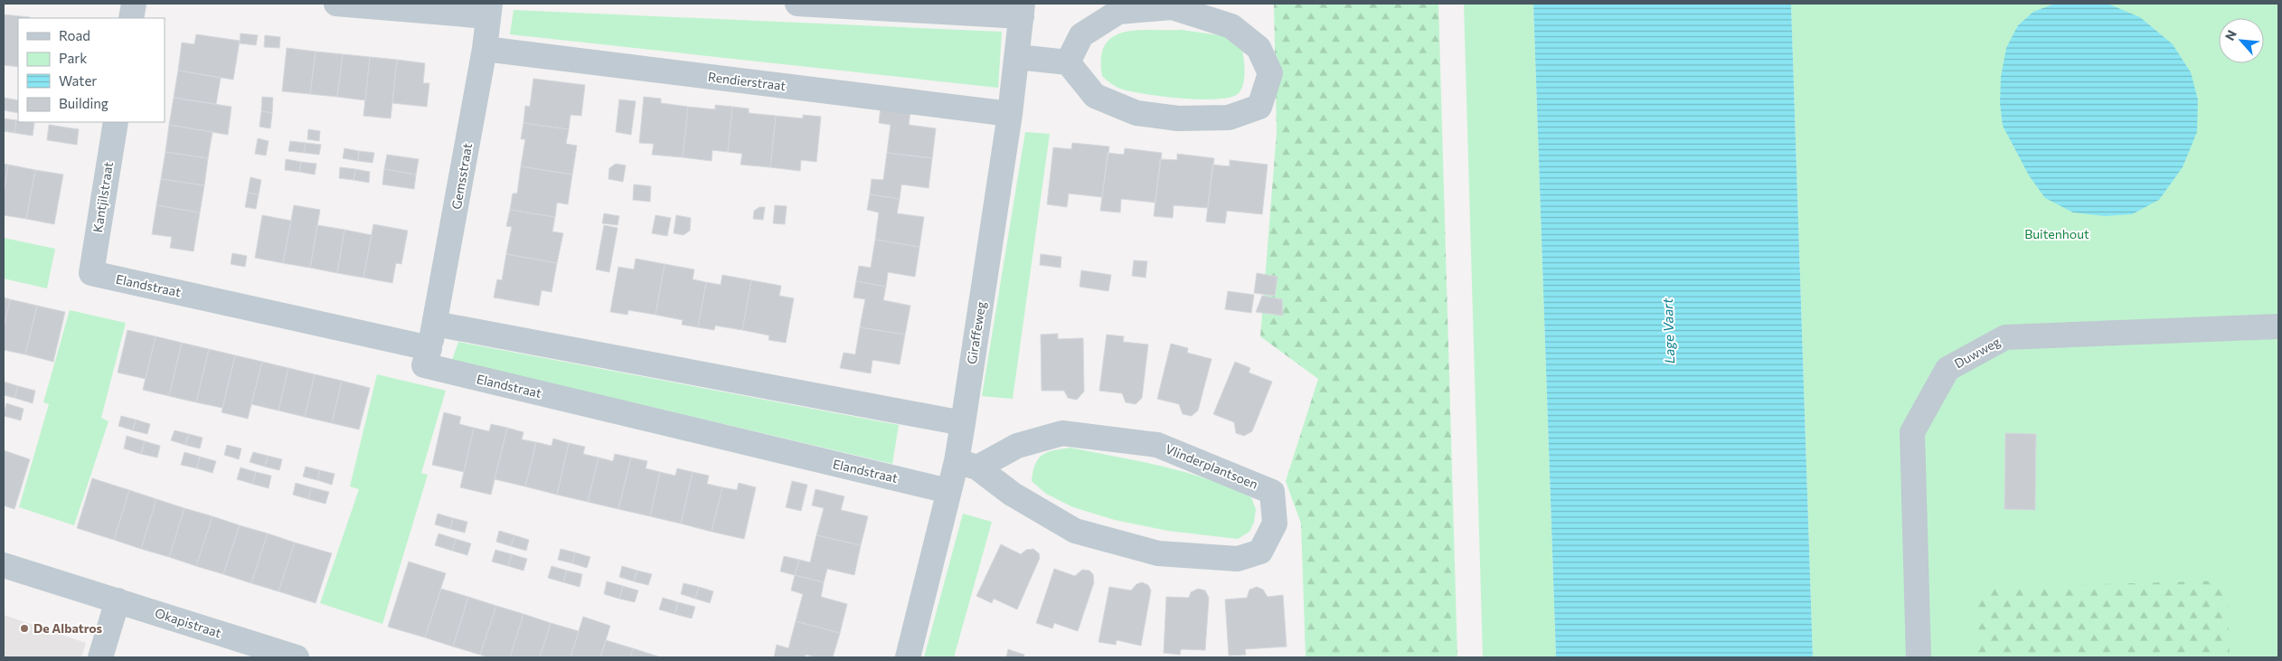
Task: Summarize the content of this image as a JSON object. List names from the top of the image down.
{
  "streets": {
    "street": [
      "Rendierstraat",
      "Gemsstraat",
      "Kantjilstraat",
      "Elandstraat",
      "Giraffeweg",
      "Duwweg",
      "Vlinderplantsoen",
      "Okapistraat"
    ]
  },
  "crossings": [
    ["Rendierstraat", "Gemsstraat"],
    ["Rendierstraat", "Giraffeweg"],
    ["Gemsstraat", "Elandstraat"],
    ["Kantjilstraat", "Elandstraat"],
    ["Elandstraat", "Giraffeweg"],
    ["Giraffeweg", "Vlinderplantsoen"]
  ],
  "water": ["Lage Vaart"],
  "parks": ["Buitenhout"],
  "places": ["De Albatros"],
  "legend": [
    "Road",
    "Park",
    "Water",
    "Building"
  ],
  "north": "top left"
}
